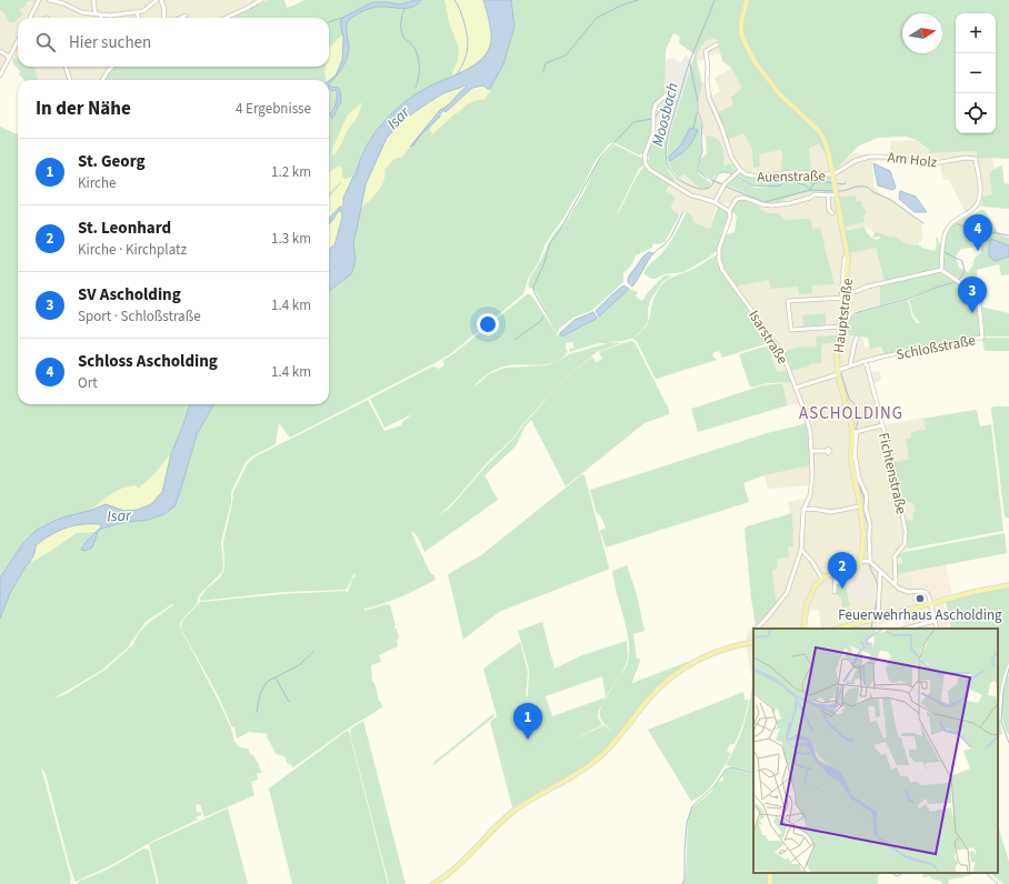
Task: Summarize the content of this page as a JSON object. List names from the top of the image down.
{
  "streets": {
    "main road": ["Hauptstraße"],
    "street": [
      "Am Holz",
      "Auenstraße",
      "Isarstraße",
      "Schloßstraße",
      "Fichtenstraße"
    ]
  },
  "crossings": [
    ["Am Holz", "Auenstraße"],
    ["Am Holz", "Hauptstraße"],
    ["Am Holz", "Schloßstraße"],
    ["Auenstraße", "Hauptstraße"],
    ["Hauptstraße", "Schloßstraße"],
    ["Isarstraße", "Schloßstraße"],
    ["Schloßstraße", "Fichtenstraße"]
  ],
  "districts": ["ASCHOLDING"],
  "water": ["Moosbach", "Isar"],
  "places": ["Feuerwehrhaus Ascholding"],
  "north": "right",
  "page": {
    "map_buttons": ["+", "−"],
    "search": "Hier suchen",
    "heading": ["In der Nähe", "4 Ergebnisse"],
    "list": [
      {
        "mark": "1",
        "name": "St. Georg",
        "note": "Kirche",
        "value": "1.2 km"
      },
      {
        "mark": "2",
        "name": "St. Leonhard",
        "note": "Kirche · Kirchplatz",
        "value": "1.3 km"
      },
      {
        "mark": "3",
        "name": "SV Ascholding",
        "note": "Sport · Schloßstraße",
        "value": "1.4 km"
      },
      {
        "mark": "4",
        "name": "Schloss Ascholding",
        "note": "Ort",
        "value": "1.4 km"
      }
    ],
    "pins": [
      "4",
      "3",
      "2",
      "1"
    ]
  }
}
